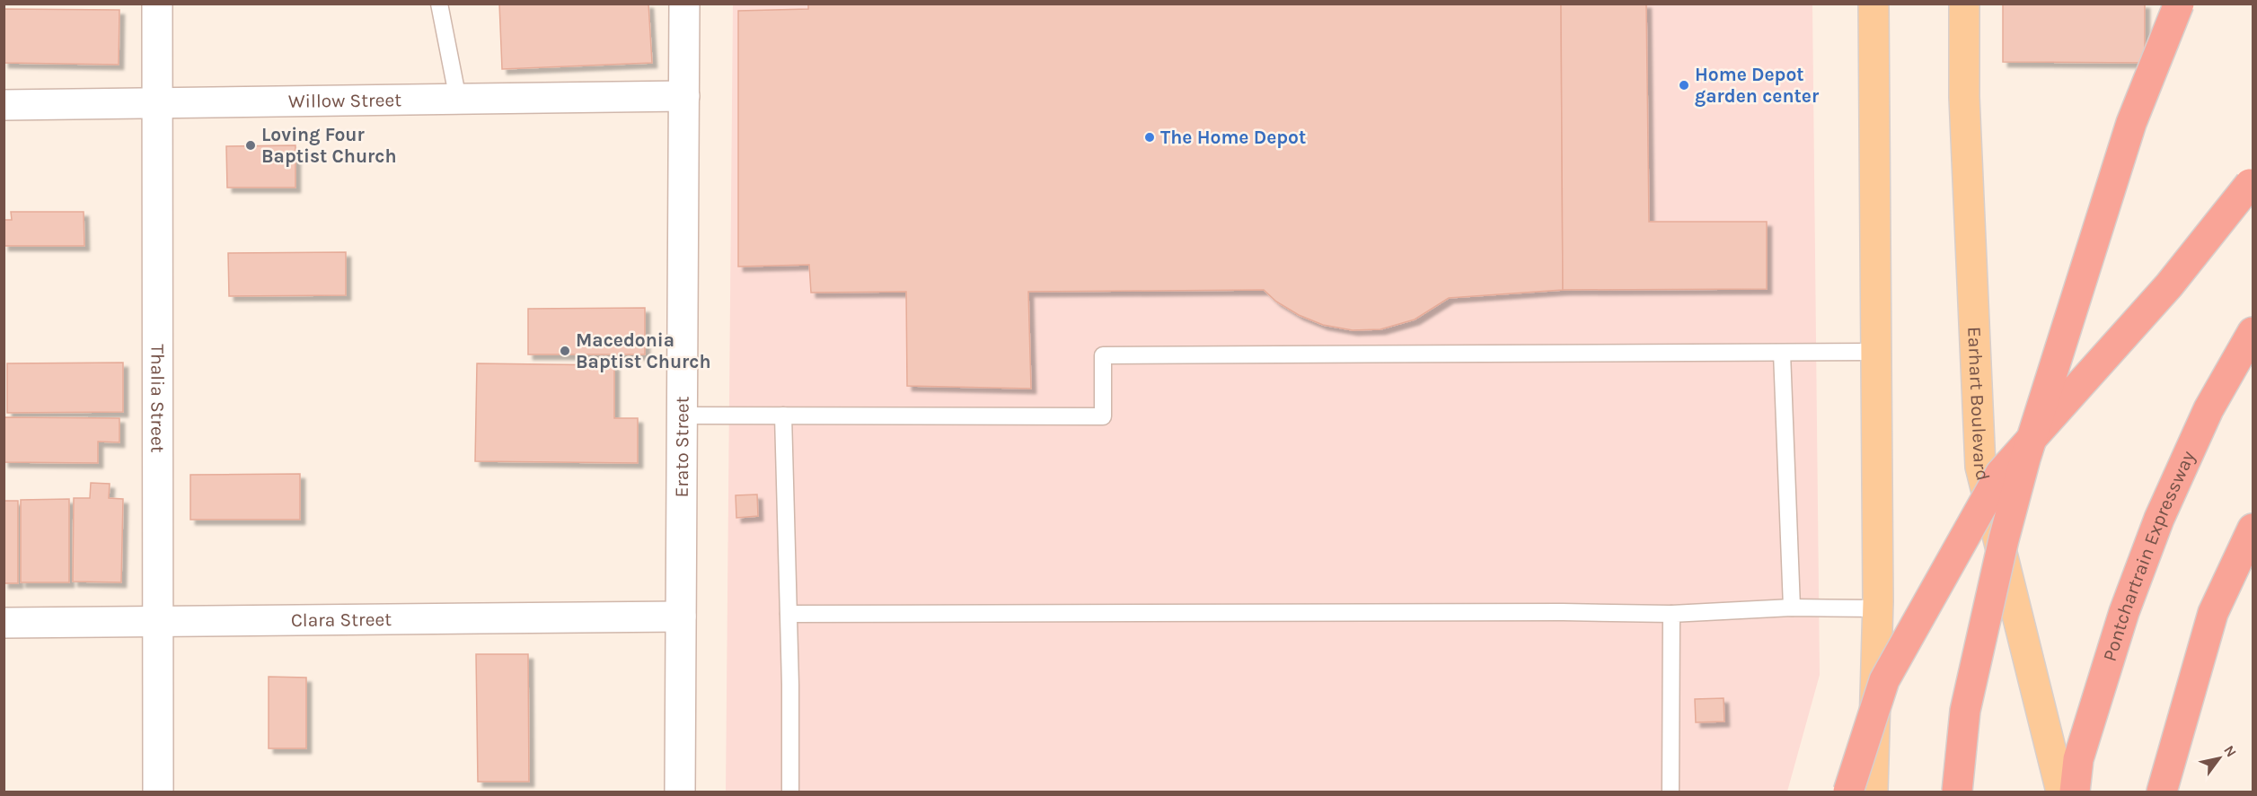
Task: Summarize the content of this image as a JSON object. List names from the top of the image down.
{
  "streets": {
    "highway": ["Pontchartrain Expressway"],
    "main road": ["Earhart Boulevard"],
    "street": [
      "Willow Street",
      "Thalia Street",
      "Erato Street",
      "Clara Street"
    ]
  },
  "crossings": [
    ["Willow Street", "Thalia Street"],
    ["Willow Street", "Erato Street"],
    ["Thalia Street", "Clara Street"],
    ["Erato Street", "Clara Street"]
  ],
  "places": [
    "Home Depot garden center",
    "The Home Depot",
    "Loving Four Baptist Church",
    "Macedonia Baptist Church"
  ],
  "north": "top right"
}
